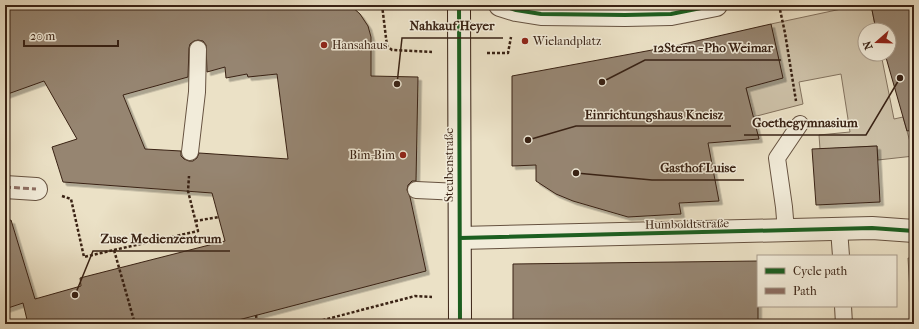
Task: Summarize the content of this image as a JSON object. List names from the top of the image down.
{
  "streets": {
    "street": ["Steubenstraße", "Humboldtstraße"]
  },
  "crossings": [
    ["Steubenstraße", "Humboldtstraße"]
  ],
  "places": [
    "Wielandplatz",
    "Hansahaus",
    "Goethegymnasium",
    "12Stern - Pho Weimar",
    "Nahkauf Heyer",
    "Einrichtungshaus Kneisz",
    "Bim-Bim",
    "Gasthof Luise",
    "Zuse Medienzentrum"
  ],
  "legend": ["Cycle path", "Path"],
  "scale_bar": "20 m",
  "north": "left"
}
